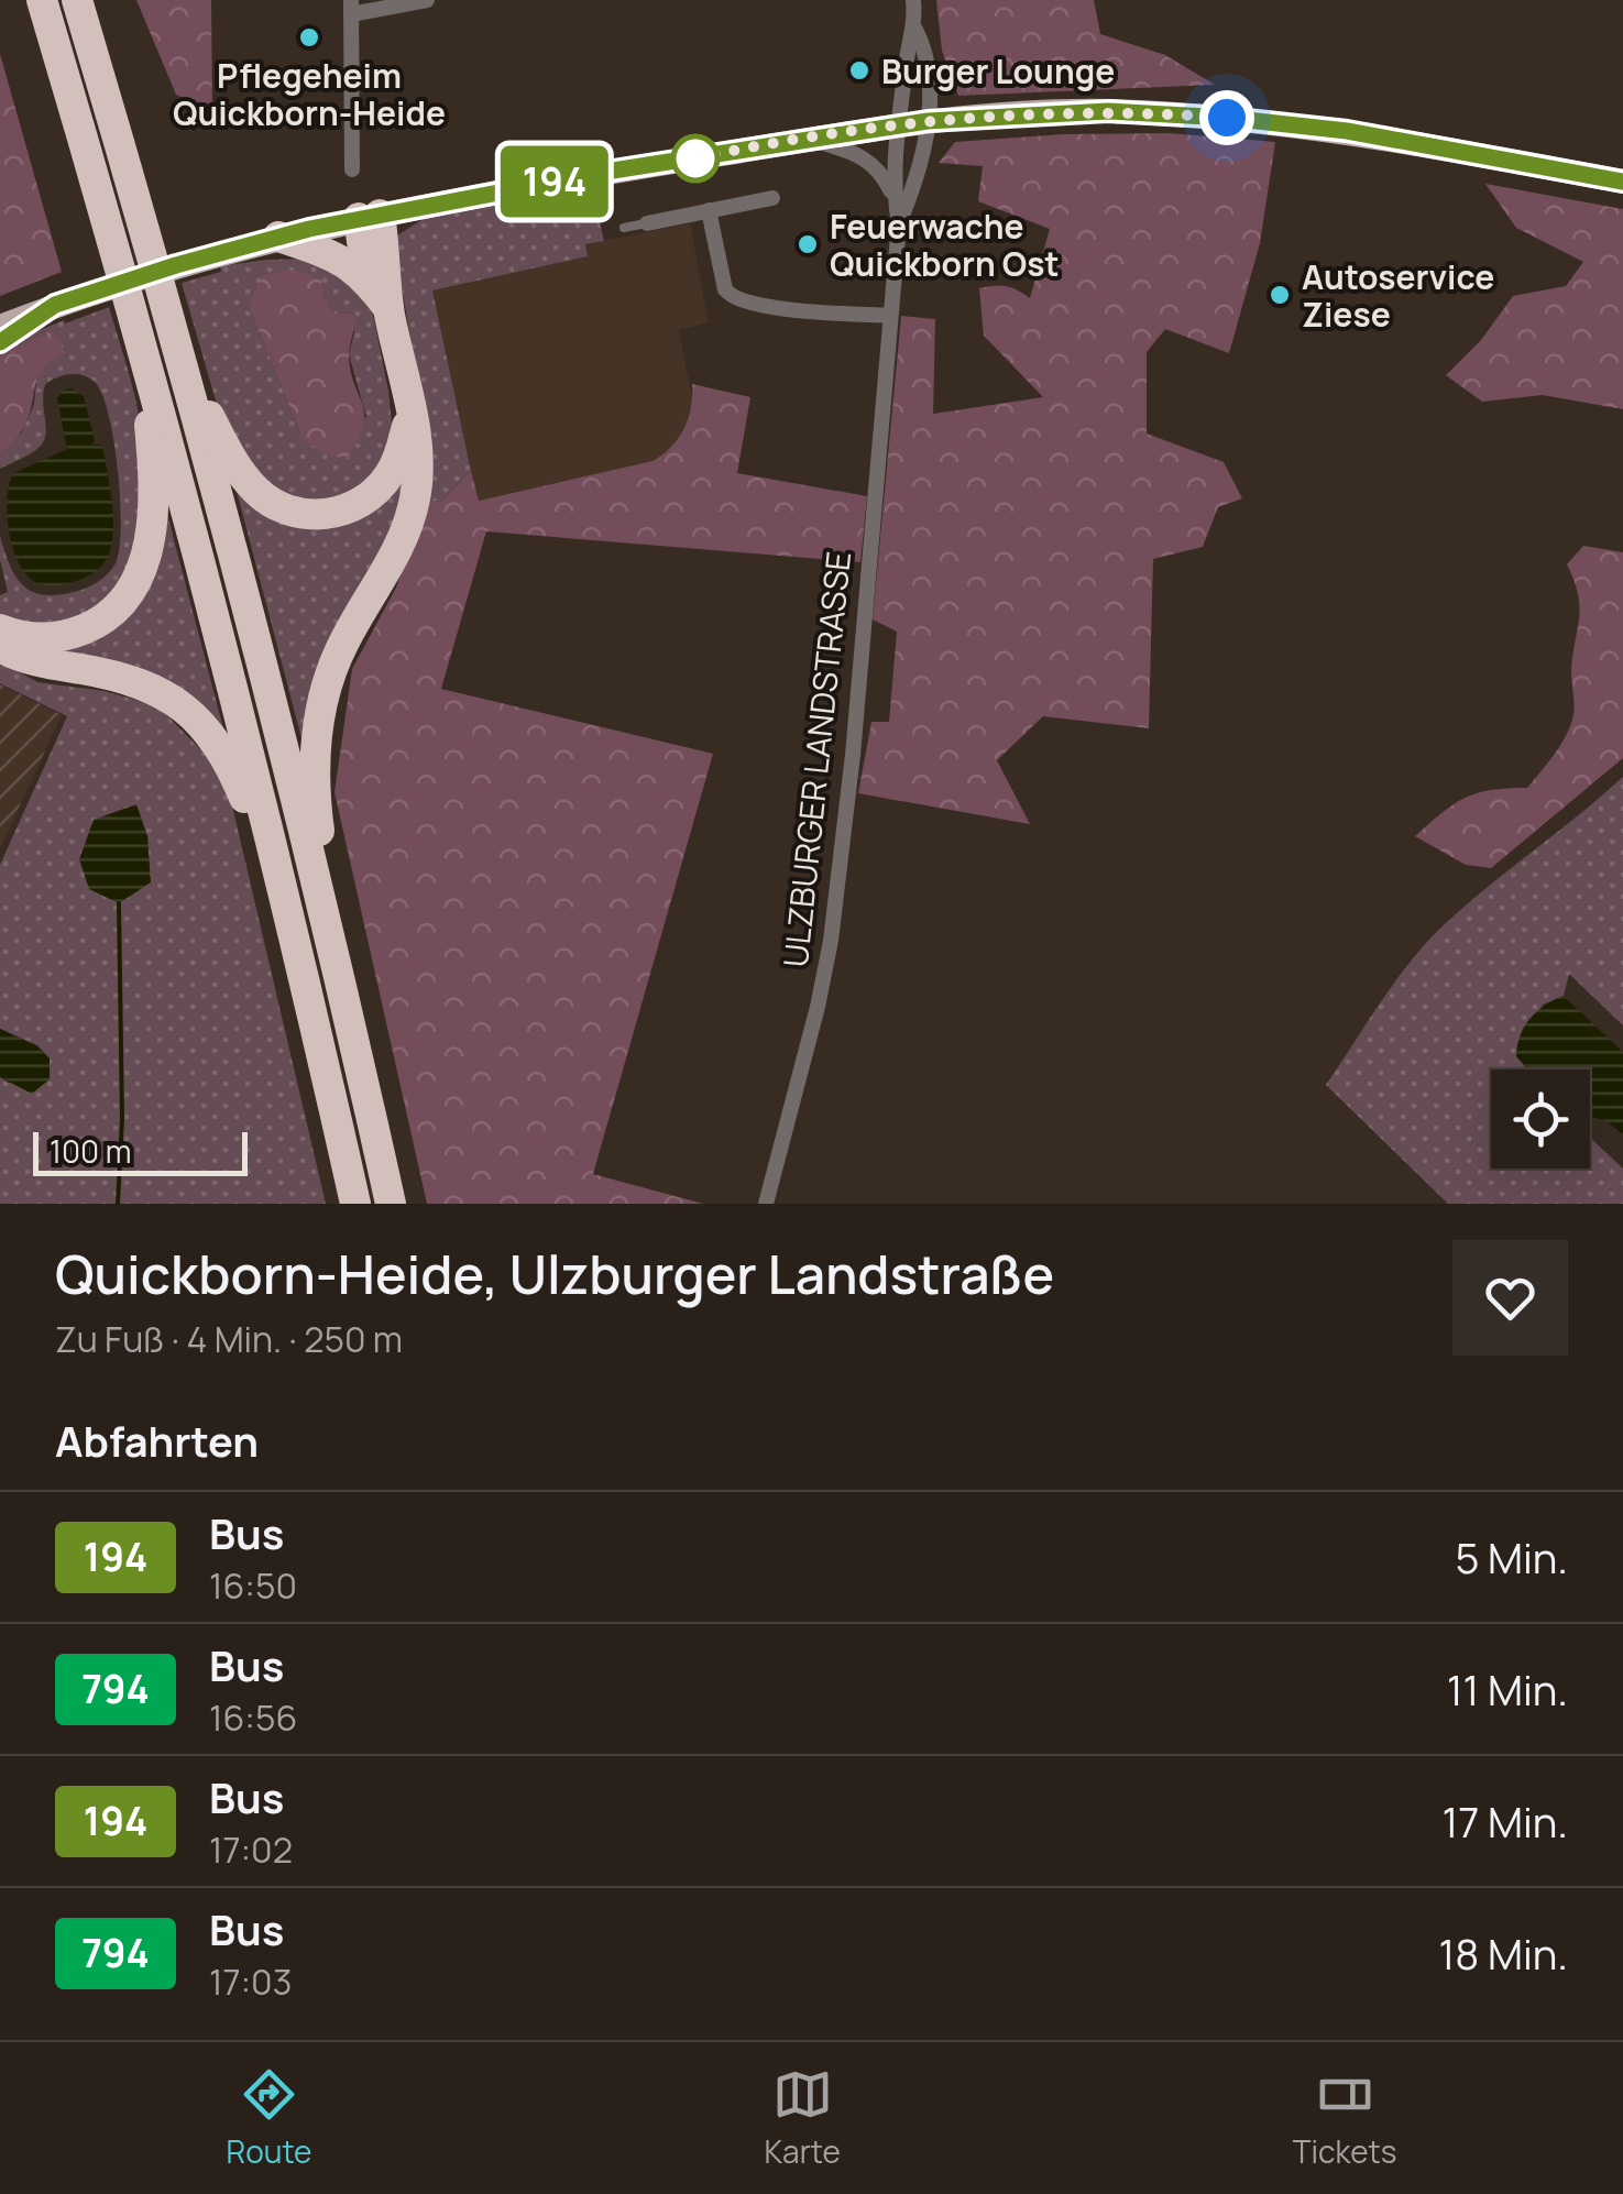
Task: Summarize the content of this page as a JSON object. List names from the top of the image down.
{
  "streets": {
    "street": ["ULZBURGER LANDSTRASSE"]
  },
  "places": [
    "Pflegeheim Quickborn-Heide",
    "Burger Lounge",
    "Feuerwache Quickborn Ost",
    "Autoservice Ziese"
  ],
  "lines": ["bus line 194"],
  "scale_bar": "100 m",
  "page": {
    "on_map": "194",
    "scale": "100 m",
    "heading": [
      ["Quickborn-Heide, Ulzburger Landstraße", "Zu Fuß · 4 Min. · 250 m"],
      "Abfahrten"
    ],
    "list": [
      {
        "mark": "194",
        "name": "Bus",
        "note": "16:50",
        "value": "5 Min."
      },
      {
        "mark": "794",
        "name": "Bus",
        "note": "16:56",
        "value": "11 Min."
      },
      {
        "mark": "194",
        "name": "Bus",
        "note": "17:02",
        "value": "17 Min."
      },
      {
        "mark": "794",
        "name": "Bus",
        "note": "17:03",
        "value": "18 Min."
      }
    ],
    "tabs": ["Route", "Karte", "Tickets"]
  }
}
